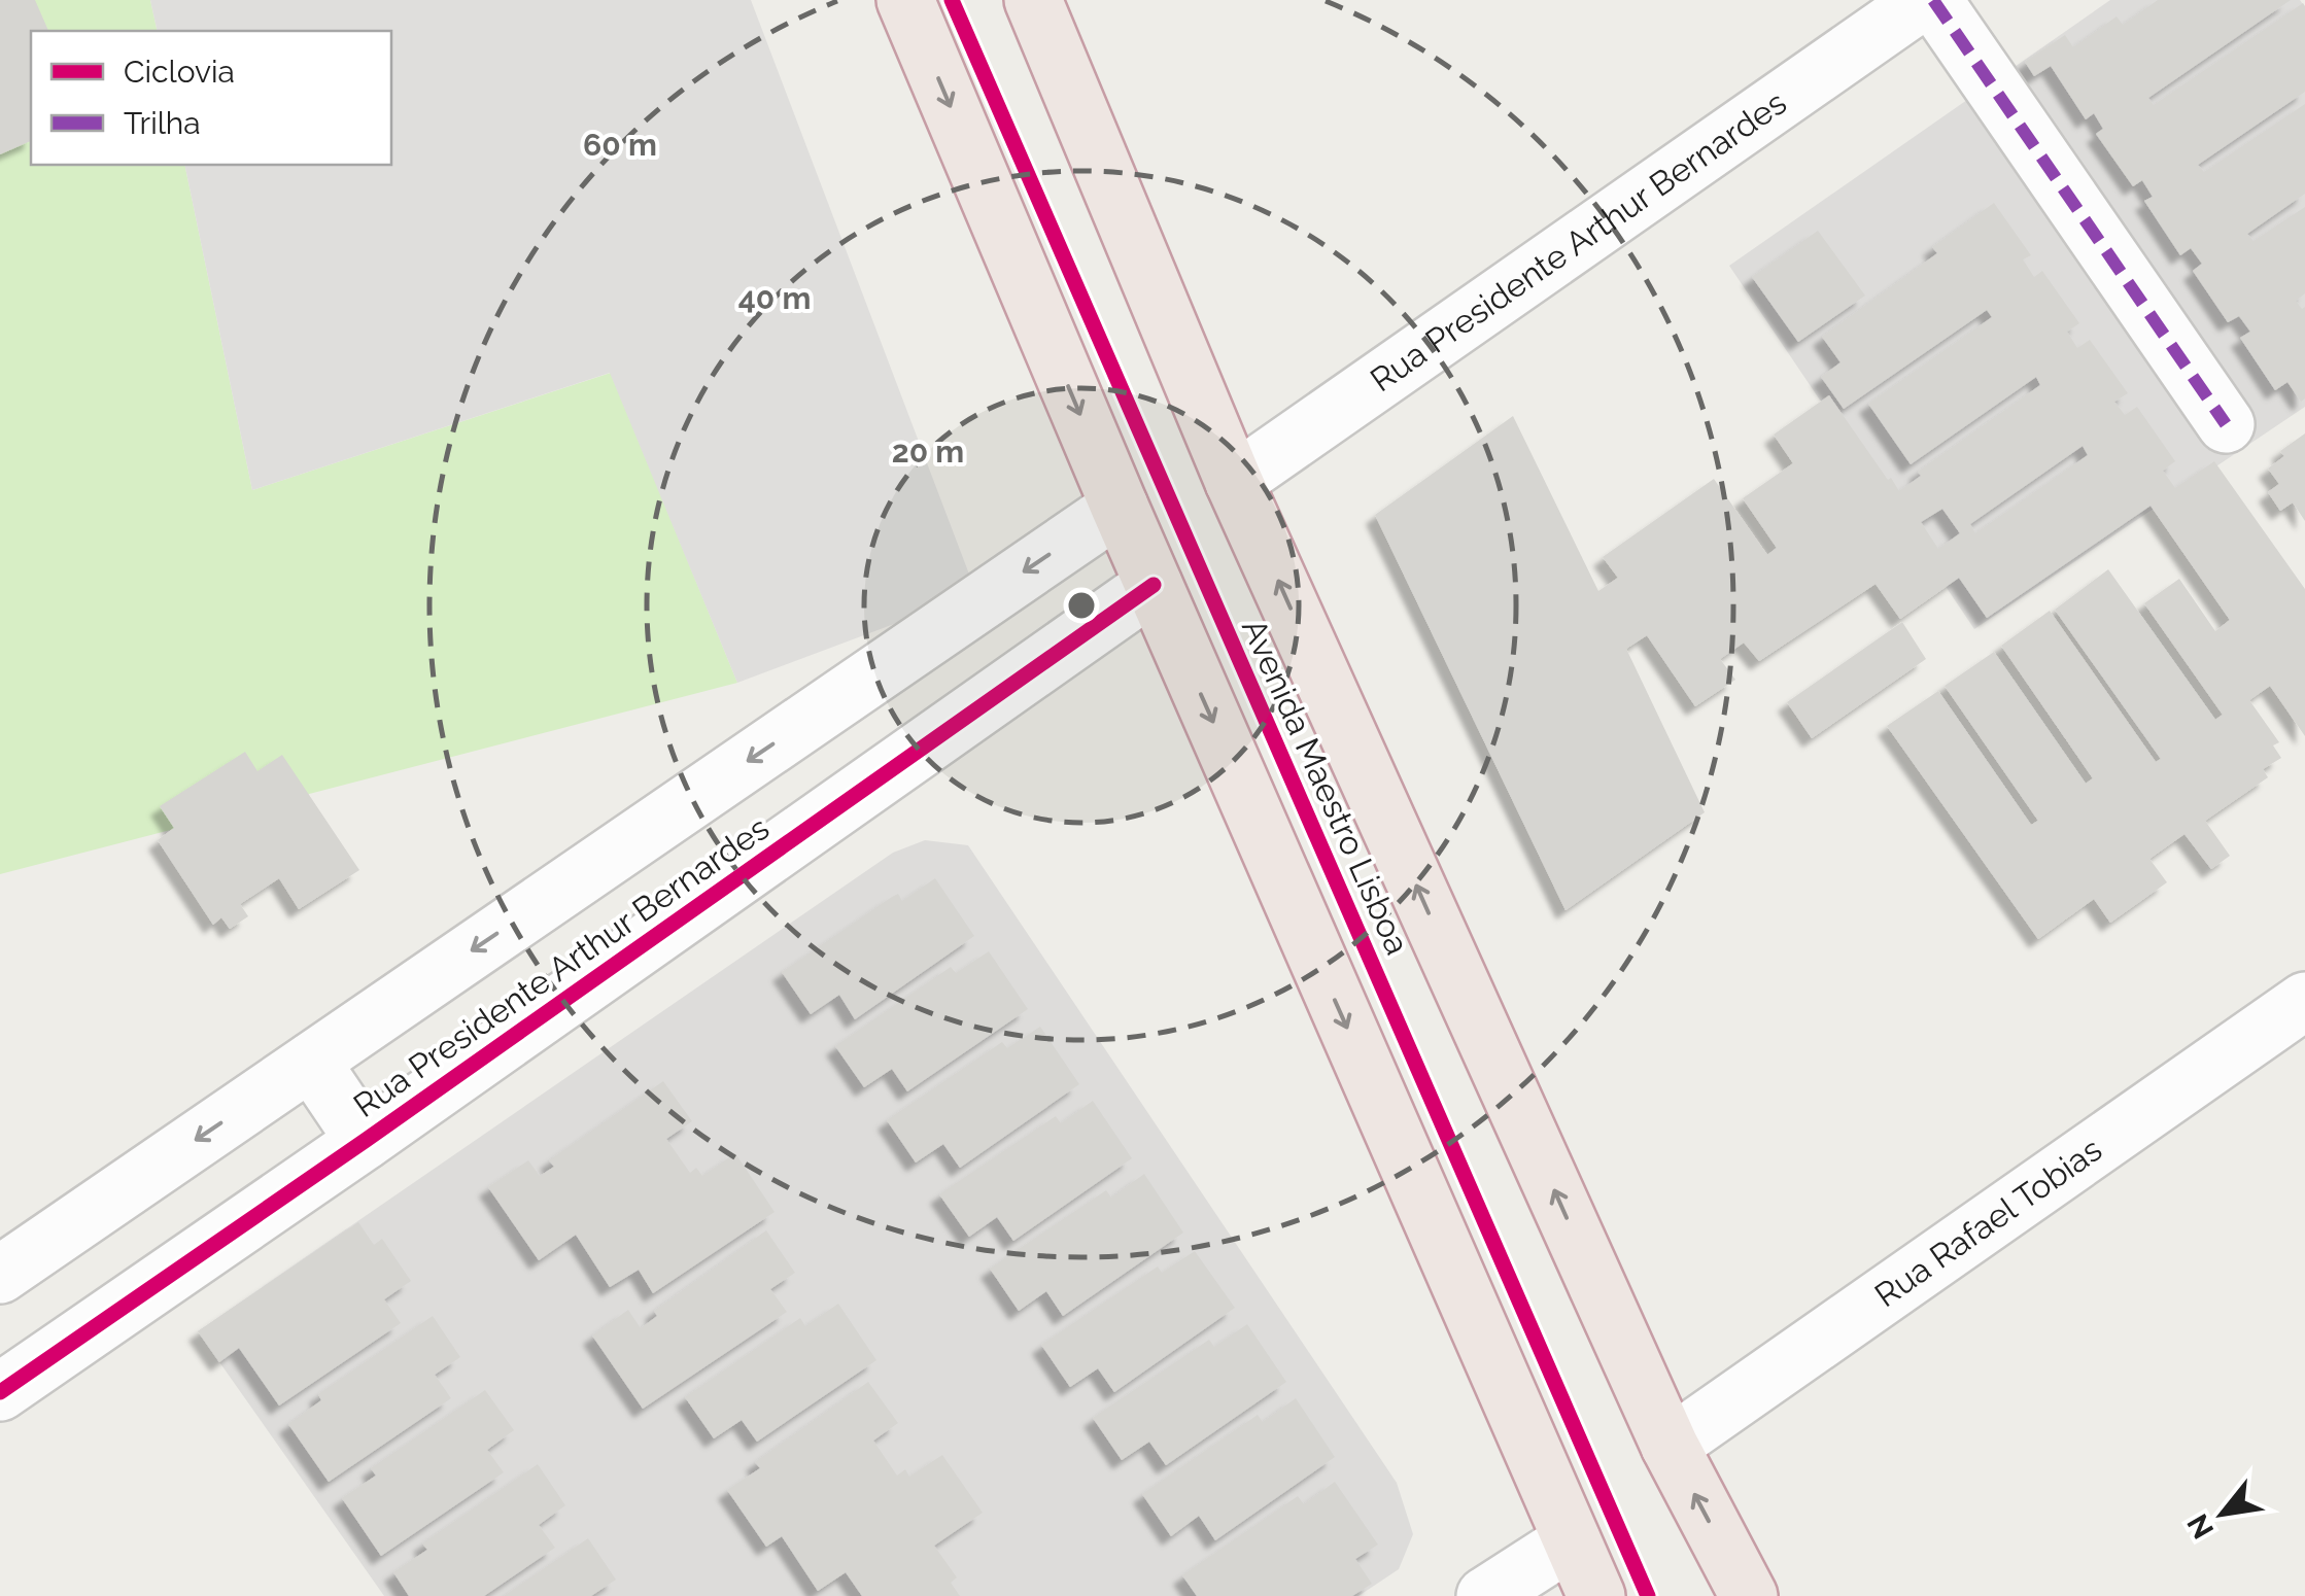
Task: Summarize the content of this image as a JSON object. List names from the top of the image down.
{
  "streets": {
    "highway": ["Avenida Maestro Lisboa"],
    "street": ["Rua Presidente Arthur Bernardes", "Rua Rafael Tobias"]
  },
  "crossings": [
    ["Rua Presidente Arthur Bernardes", "Avenida Maestro Lisboa"],
    ["Avenida Maestro Lisboa", "Rua Rafael Tobias"]
  ],
  "legend": ["Ciclovia", "Trilha"],
  "north": "bottom left",
  "rings": ["60 m", "40 m", "20 m"]
}
